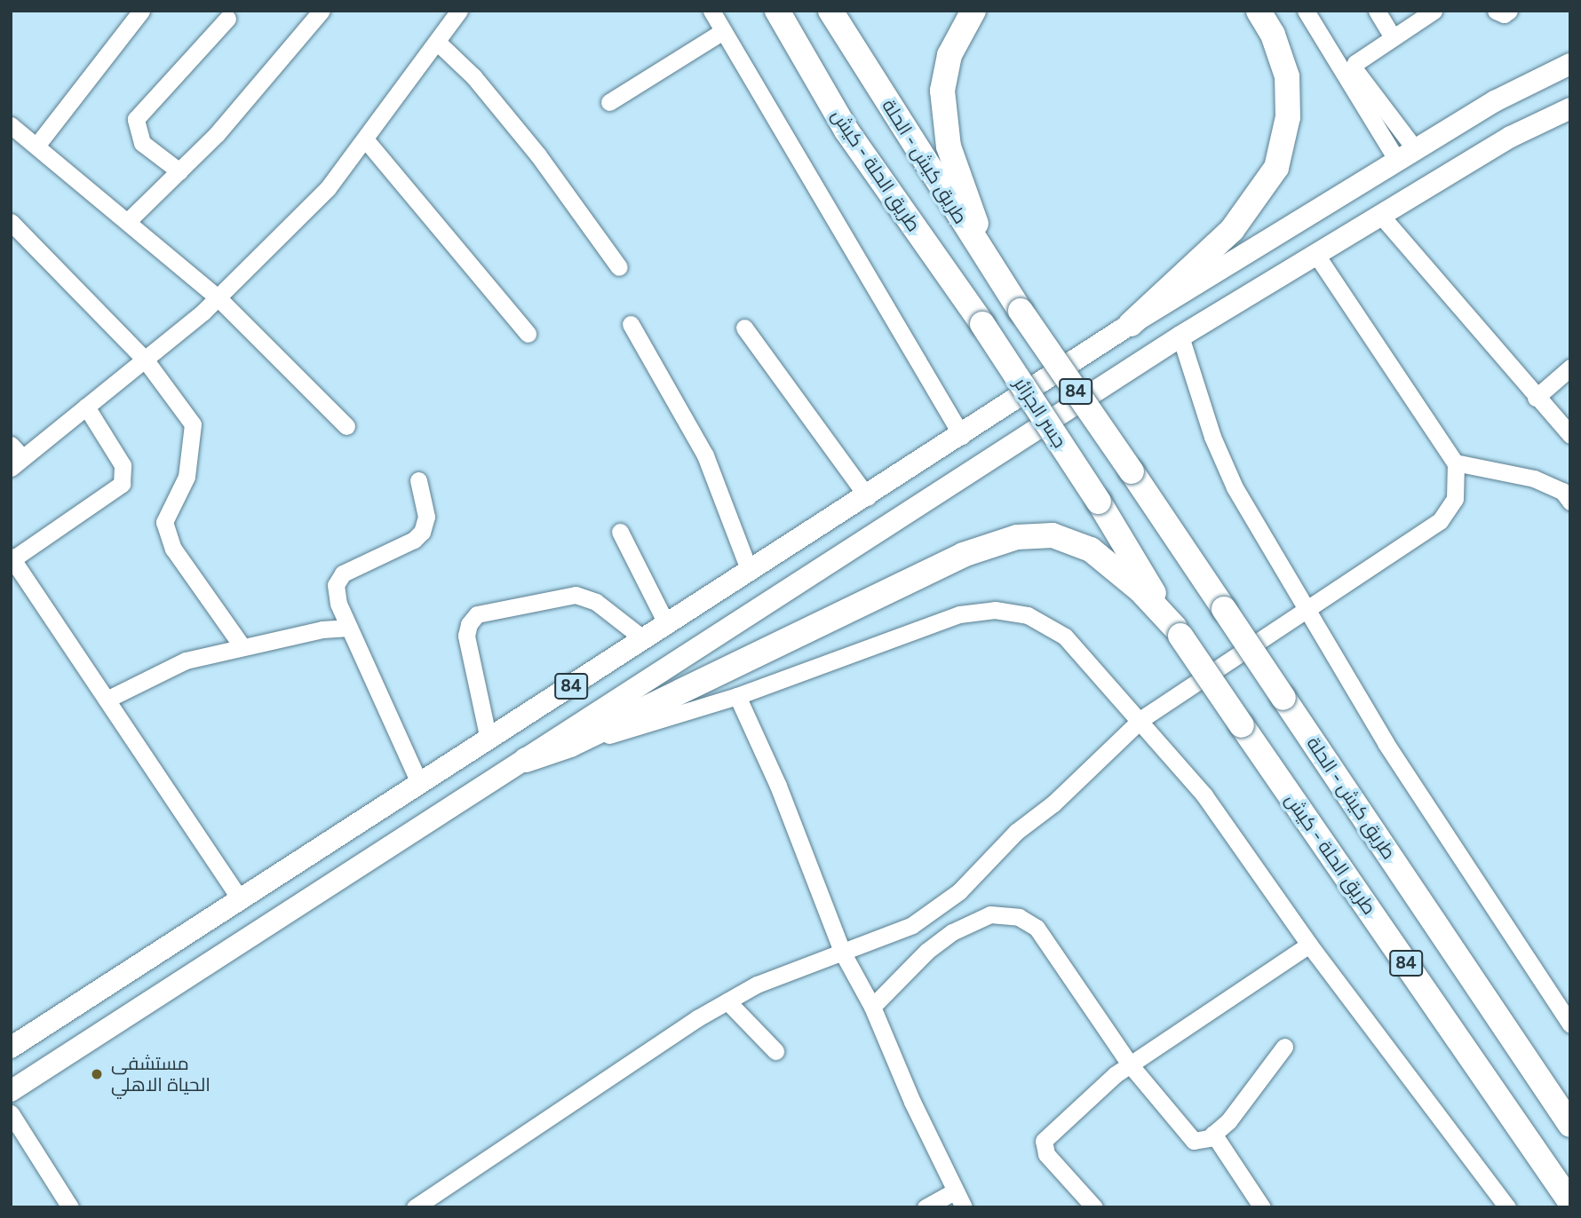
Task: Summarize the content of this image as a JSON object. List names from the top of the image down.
{
  "streets": {
    "highway": [
      "طريق كيش - الحلة",
      "طريق الحلة - كيش",
      "84",
      "جسر الجزائر"
    ]
  },
  "crossings": [
    ["طريق الحلة - كيش", "جسر الجزائر"]
  ],
  "places": ["مستشفى الحياة الاهلي"]
}
